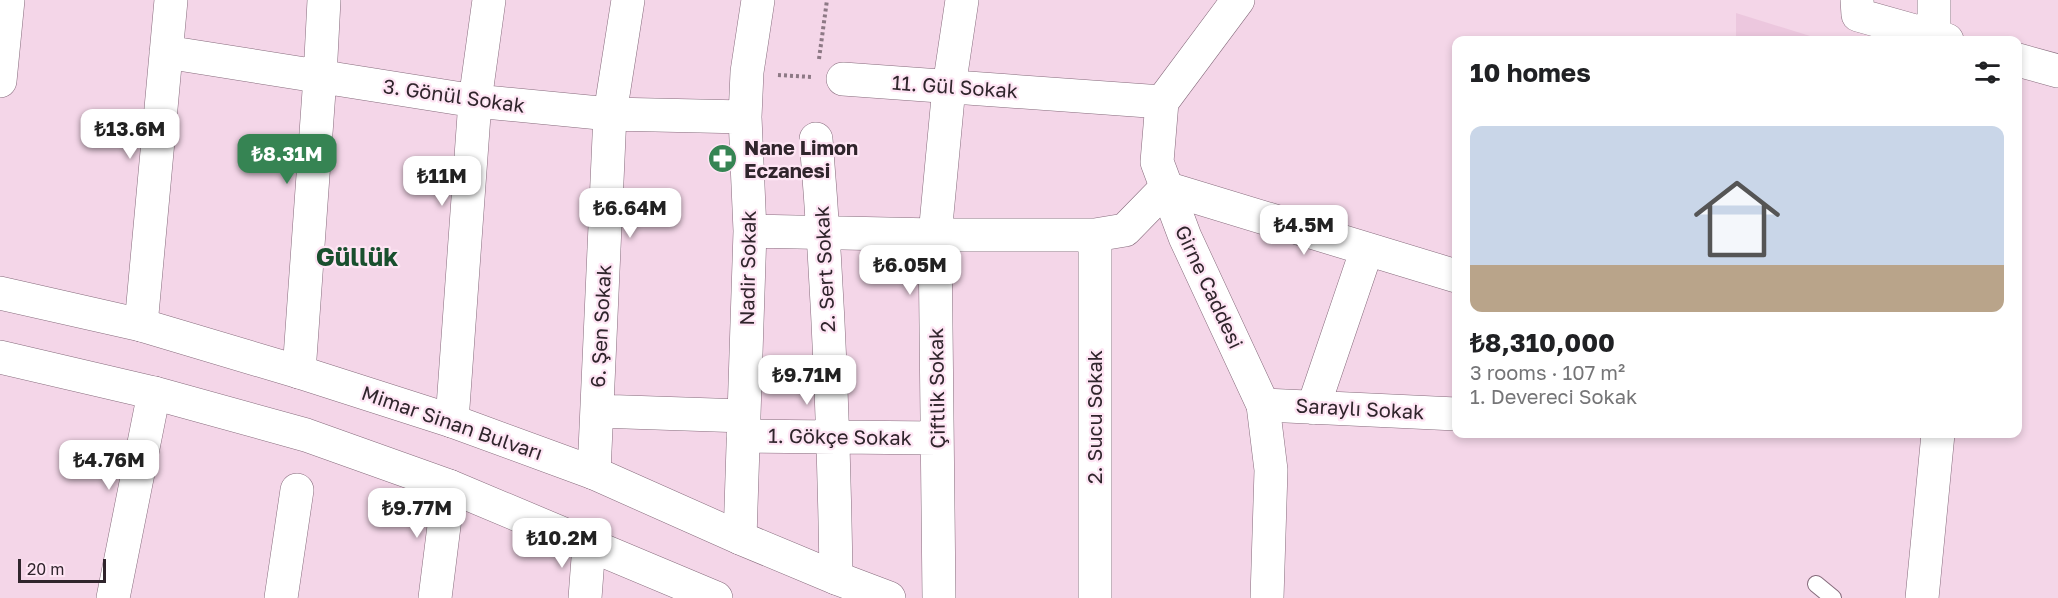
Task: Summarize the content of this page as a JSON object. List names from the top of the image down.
{
  "streets": {
    "street": [
      "11. Gül Sokak",
      "3. Gönül Sokak",
      "Nadir Sokak",
      "2. Sert Sokak",
      "Girne Caddesi",
      "6. Şen Sokak",
      "Çiftlik Sokak",
      "Saraylı Sokak",
      "2. Sucu Sokak",
      "Mimar Sinan Bulvarı",
      "1. Gökçe Sokak"
    ]
  },
  "crossings": [
    ["11. Gül Sokak", "Girne Caddesi"],
    ["11. Gül Sokak", "Çiftlik Sokak"],
    ["3. Gönül Sokak", "Nadir Sokak"],
    ["3. Gönül Sokak", "6. Şen Sokak"],
    ["Nadir Sokak", "Mimar Sinan Bulvarı"],
    ["Nadir Sokak", "1. Gökçe Sokak"],
    ["2. Sert Sokak", "Mimar Sinan Bulvarı"],
    ["2. Sert Sokak", "1. Gökçe Sokak"],
    ["Girne Caddesi", "Saraylı Sokak"],
    ["6. Şen Sokak", "Mimar Sinan Bulvarı"],
    ["6. Şen Sokak", "1. Gökçe Sokak"],
    ["Çiftlik Sokak", "1. Gökçe Sokak"]
  ],
  "districts": ["Güllük"],
  "places": {
    "pharmacy": ["Nane Limon Eczanesi"]
  },
  "scale_bar": "20 m",
  "page": {
    "heading": "10 homes",
    "list": [
      {
        "name": "₺8,310,000",
        "note": "3 rooms · 107 m² · 1. Devereci Sokak"
      }
    ],
    "price": [
      "₺13.6M",
      "₺8.31M",
      "₺11M",
      "₺6.64M",
      "₺4.5M",
      "₺6.05M",
      "₺9.71M",
      "₺4.76M",
      "₺9.77M",
      "₺10.2M"
    ],
    "scale": "20 m"
  }
}
